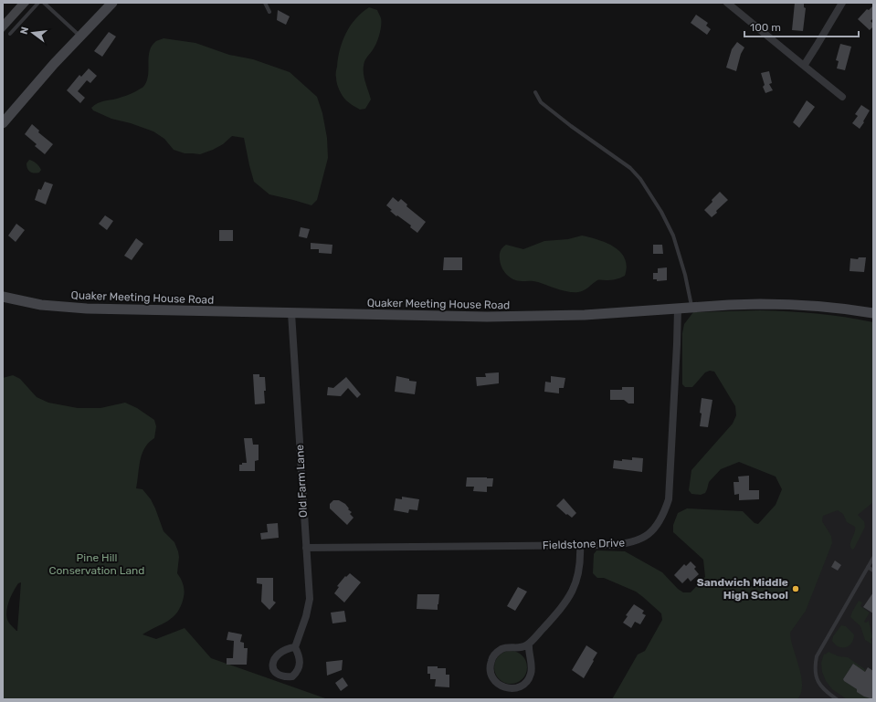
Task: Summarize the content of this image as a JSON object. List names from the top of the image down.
{
  "streets": {
    "main road": ["Quaker Meeting House Road"],
    "street": ["Old Farm Lane", "Fieldstone Drive"]
  },
  "crossings": [
    ["Quaker Meeting House Road", "Old Farm Lane"],
    ["Quaker Meeting House Road", "Fieldstone Drive"],
    ["Old Farm Lane", "Fieldstone Drive"]
  ],
  "parks": ["Pine Hill Conservation Land"],
  "places": ["Sandwich Middle High School"],
  "scale_bar": "100 m",
  "north": "left"
}
